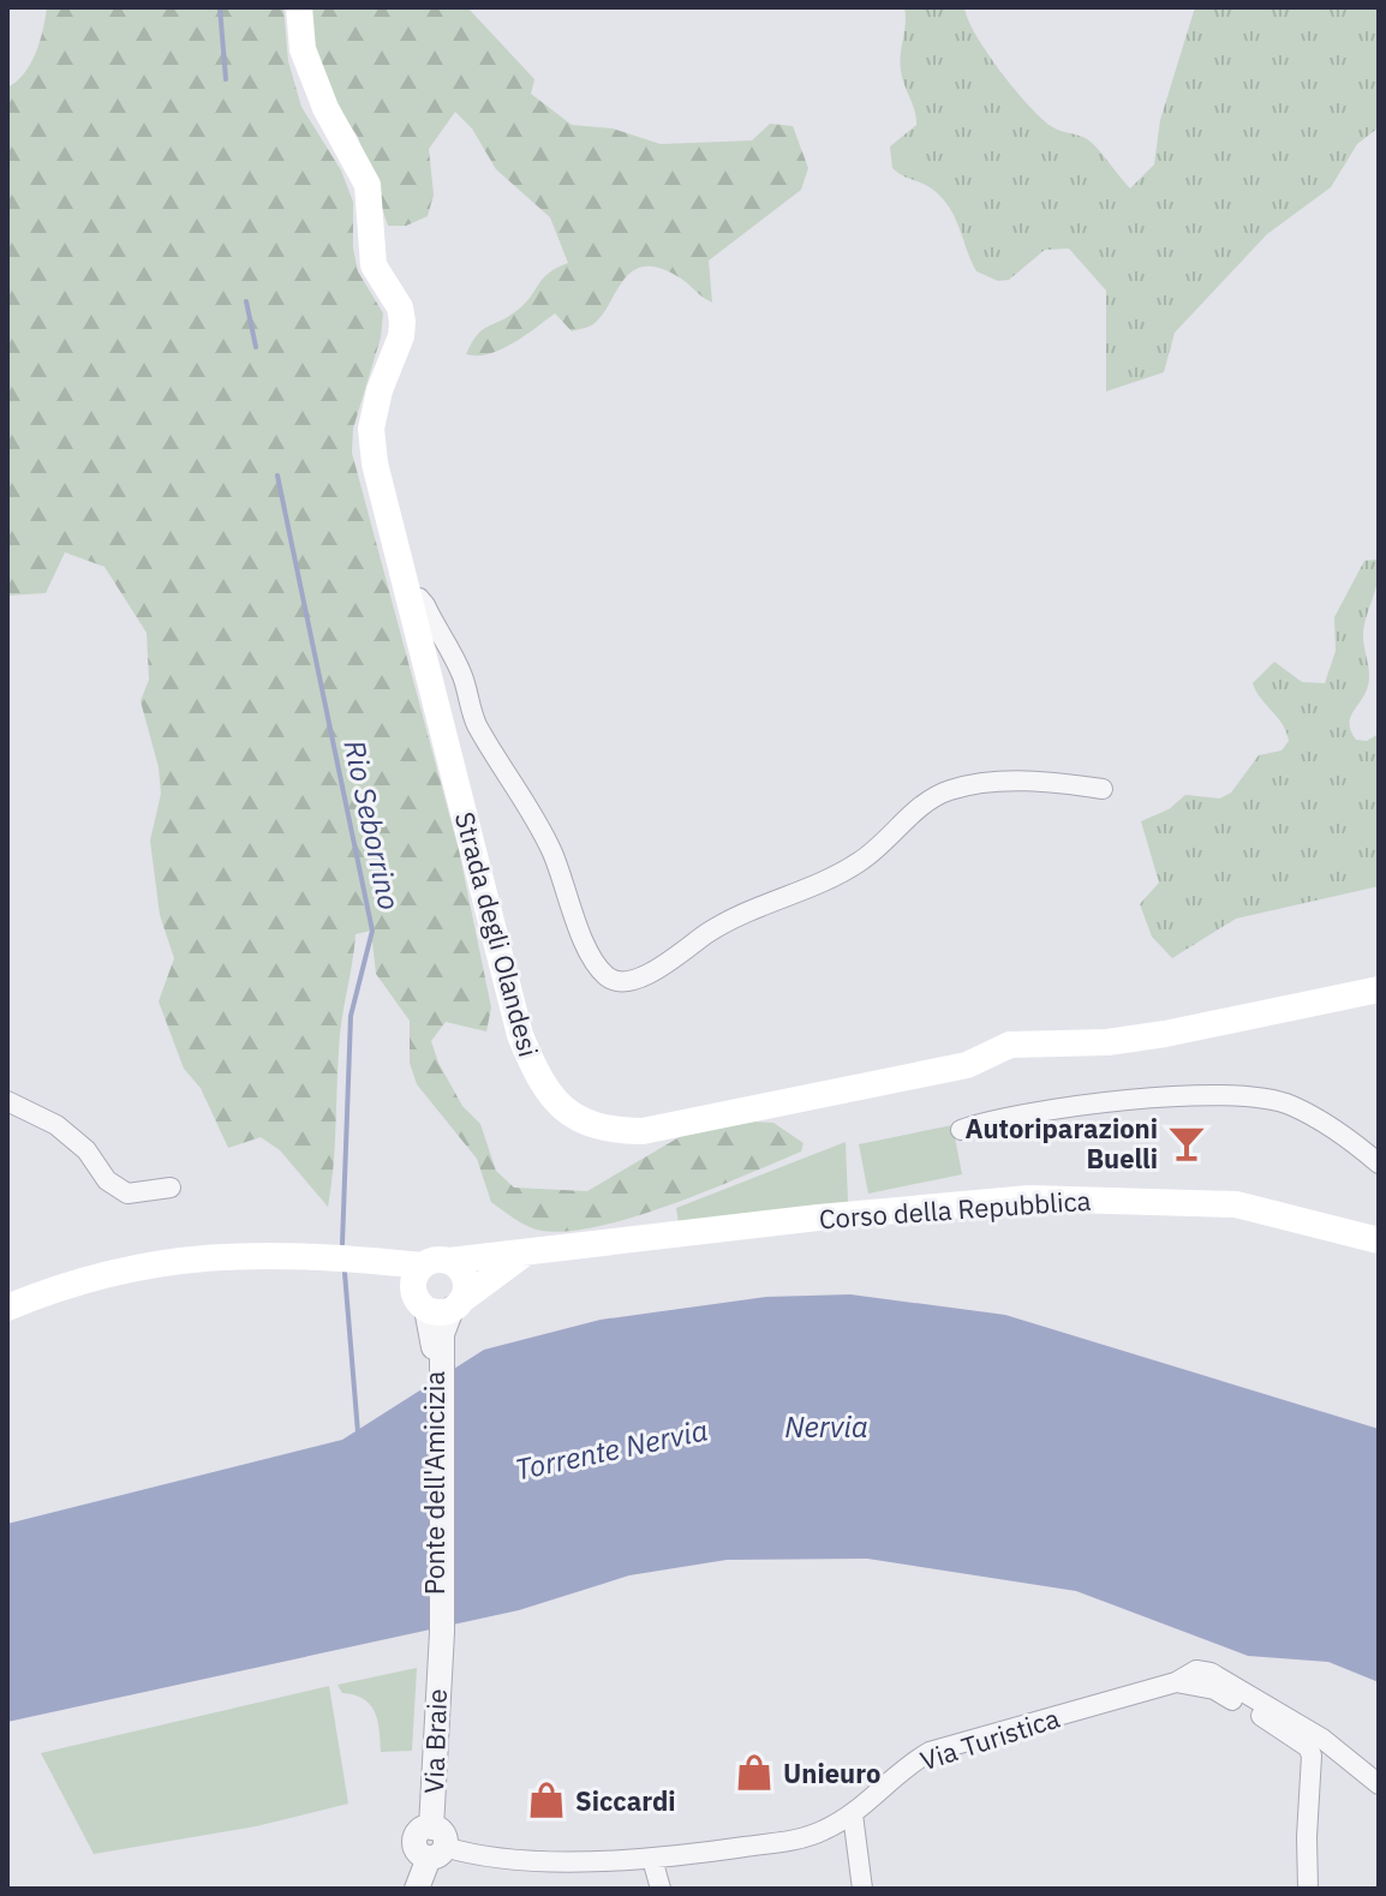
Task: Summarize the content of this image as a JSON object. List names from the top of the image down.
{
  "streets": {
    "main road": ["Strada degli Olandesi", "Corso della Repubblica"],
    "street": ["Ponte dell'Amicizia", "Via Turistica", "Via Braie"]
  },
  "crossings": [
    ["Corso della Repubblica", "Ponte dell'Amicizia"],
    ["Ponte dell'Amicizia", "Via Braie"],
    ["Via Turistica", "Via Braie"]
  ],
  "water": ["Rio Seborrino", "Nervia", "Torrente Nervia"],
  "places": {
    "bar": ["Autoriparazioni Buelli"],
    "shop": ["Unieuro", "Siccardi"]
  }
}
